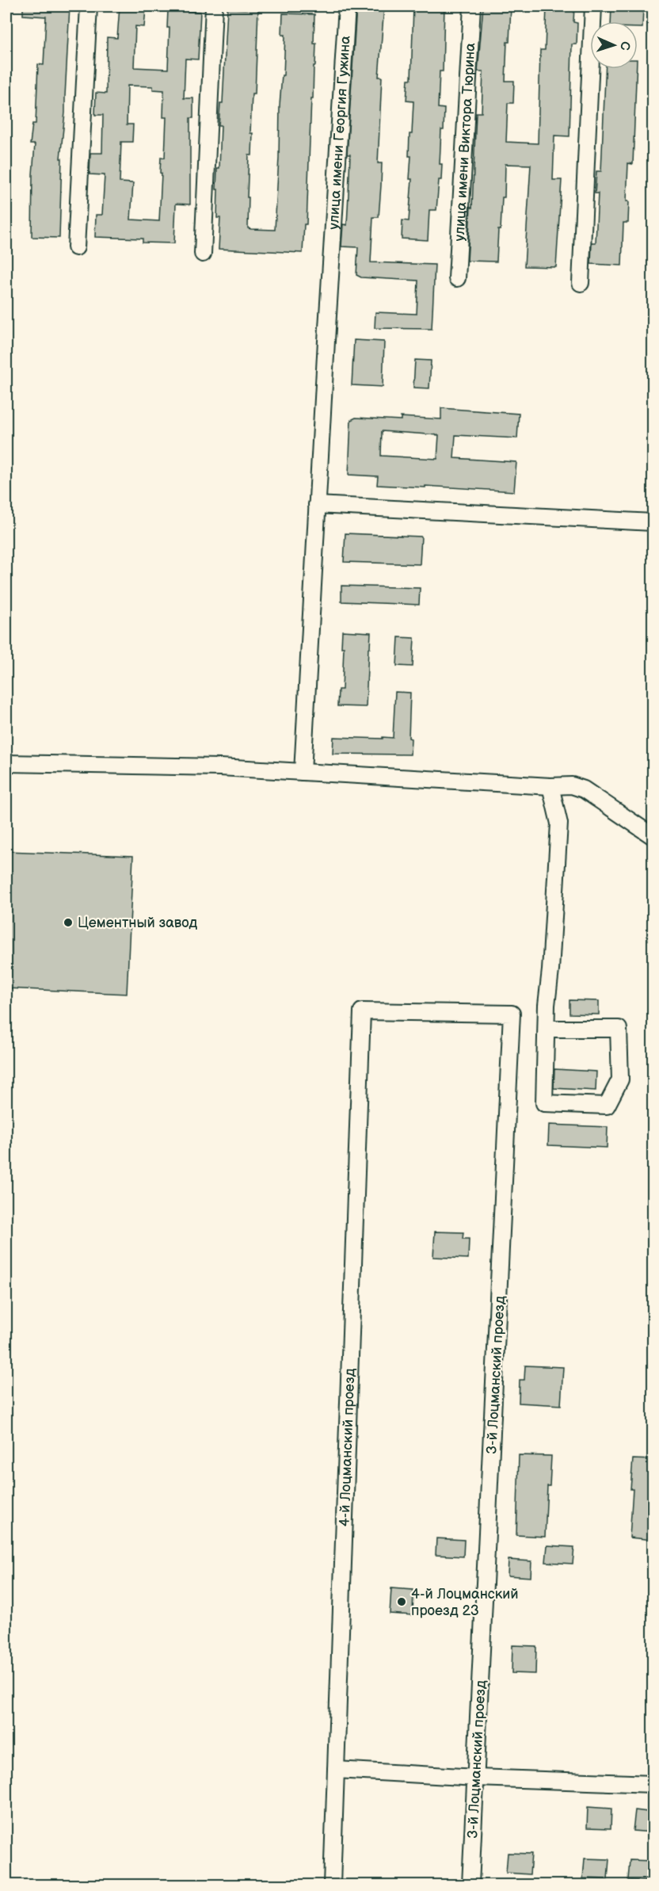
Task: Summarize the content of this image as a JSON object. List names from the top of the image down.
{
  "streets": {
    "street": [
      "улица имени Георгия Гужина",
      "улица имени Виктора Тюрина",
      "3-й Лоцманский проезд",
      "4-й Лоцманский проезд"
    ]
  },
  "crossings": [
    ["3-й Лоцманский проезд", "4-й Лоцманский проезд"]
  ],
  "places": ["Цементный завод", "4-й Лоцманский проезд 23"],
  "north": "right"
}
